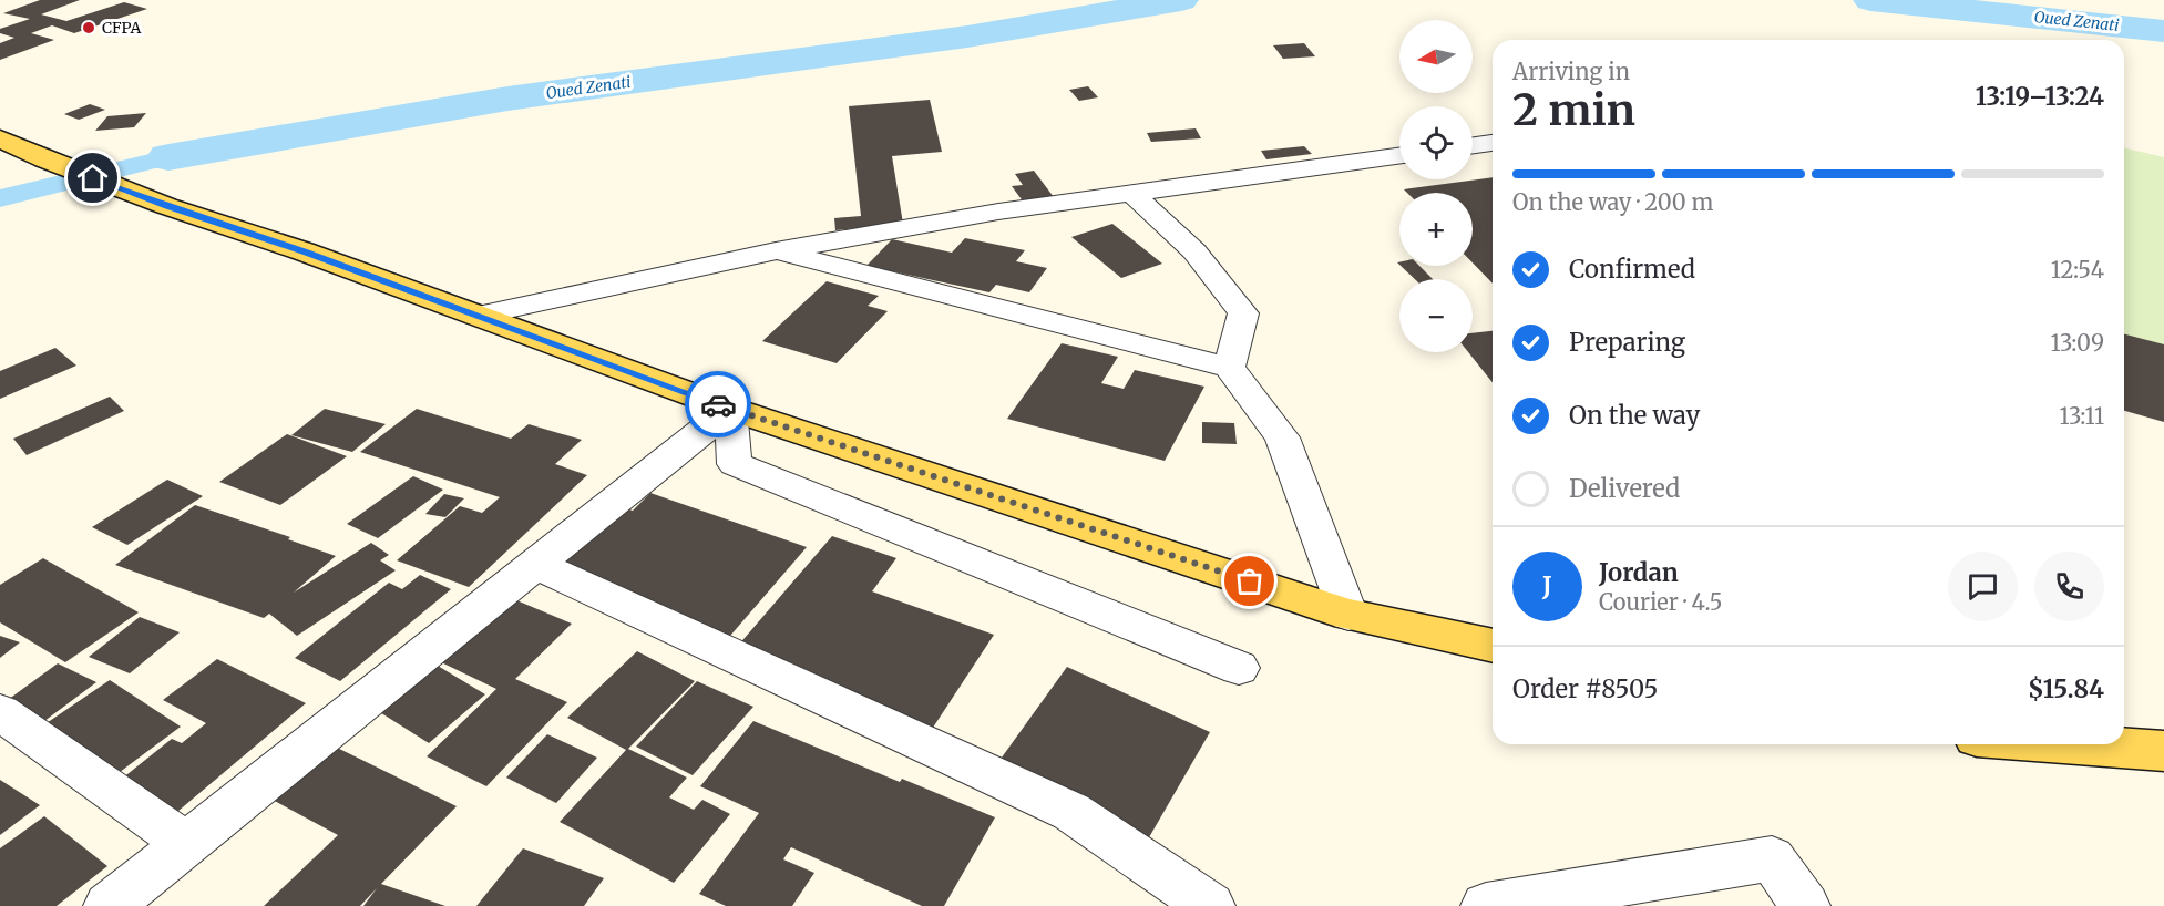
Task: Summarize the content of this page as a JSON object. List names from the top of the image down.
{
  "water": ["Oued Zenati"],
  "places": ["CFPA"],
  "north": "left",
  "page": {
    "map_buttons": ["+", "−"],
    "heading": ["2 min", "Arriving in", "13:19–13:24"],
    "panel": [
      "Jordan",
      "Courier · 4.5",
      "Order #8505",
      "$15.84"
    ],
    "bar": "On the way · 200 m",
    "list": [
      ["Confirmed", "12:54"],
      ["Preparing", "13:09"],
      ["On the way", "13:11"],
      "Delivered"
    ],
    "round": "J"
  }
}
